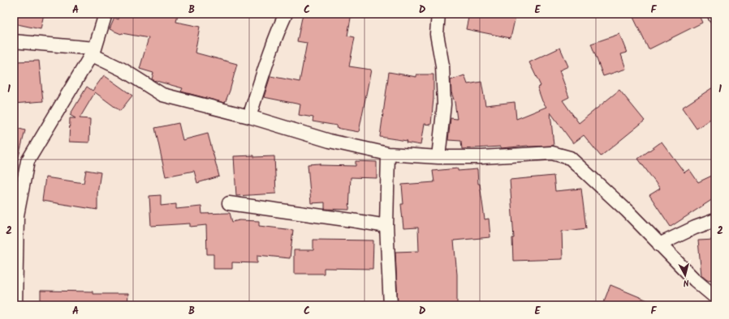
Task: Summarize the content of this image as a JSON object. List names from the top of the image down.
{
  "north": "bottom",
  "grid": {
    "columns": [
      "A",
      "B",
      "C",
      "D",
      "E",
      "F"
    ],
    "rows": ["1", "2"]
  }
}
